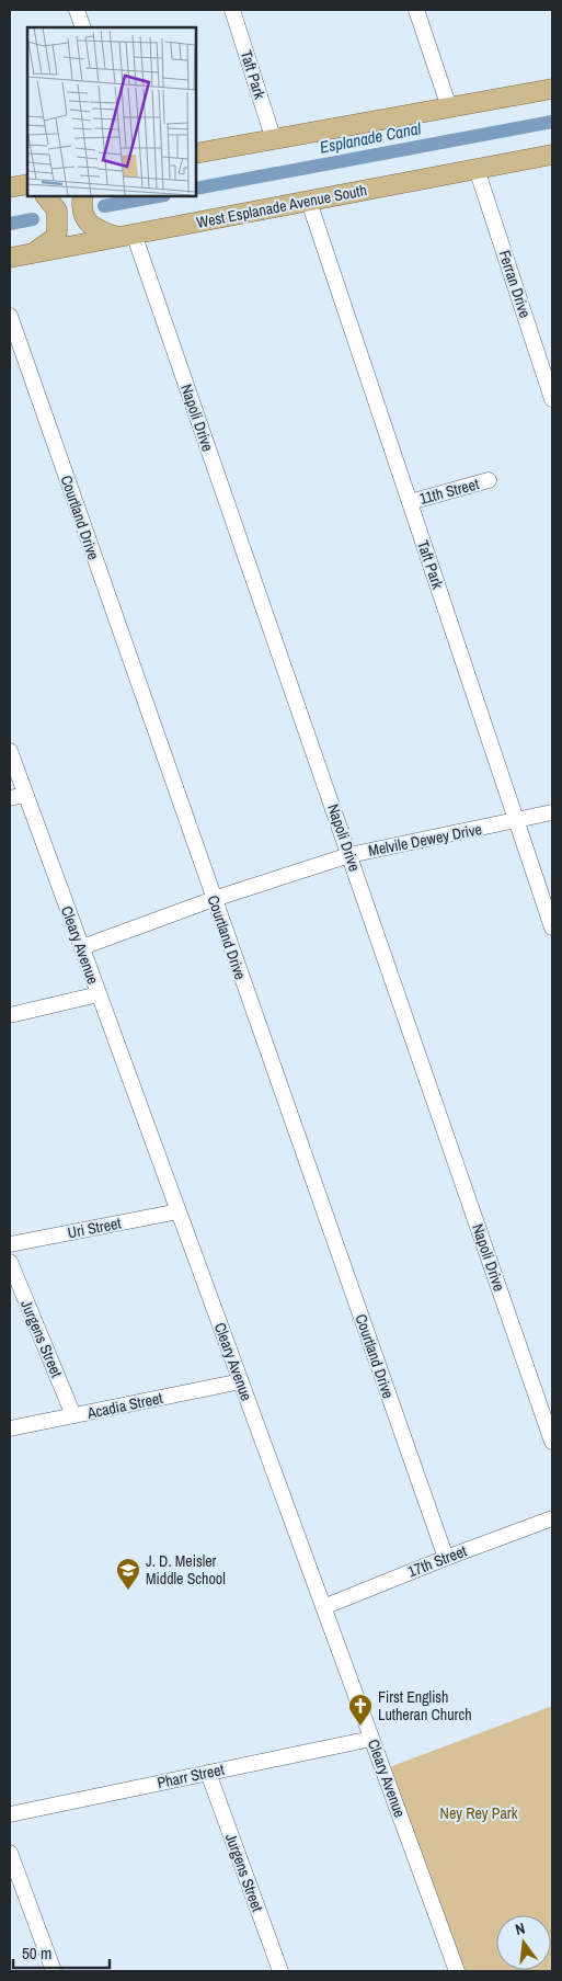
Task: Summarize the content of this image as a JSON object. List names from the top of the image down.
{
  "streets": {
    "main road": ["West Esplanade Avenue South"],
    "street": [
      "Taft Park",
      "Ferran Drive",
      "Napoli Drive",
      "11th Street",
      "Courtland Drive",
      "Melvile Dewey Drive",
      "Cleary Avenue",
      "Uri Street",
      "Jurgens Street",
      "Acadia Street",
      "17th Street",
      "Pharr Street"
    ]
  },
  "crossings": [
    ["Taft Park", "West Esplanade Avenue South"],
    ["Taft Park", "11th Street"],
    ["Taft Park", "Melvile Dewey Drive"],
    ["West Esplanade Avenue South", "Ferran Drive"],
    ["West Esplanade Avenue South", "Napoli Drive"],
    ["Napoli Drive", "Melvile Dewey Drive"],
    ["Courtland Drive", "Melvile Dewey Drive"],
    ["Courtland Drive", "17th Street"],
    ["Melvile Dewey Drive", "Cleary Avenue"],
    ["Cleary Avenue", "Uri Street"],
    ["Cleary Avenue", "Acadia Street"],
    ["Cleary Avenue", "17th Street"],
    ["Cleary Avenue", "Pharr Street"],
    ["Jurgens Street", "Acadia Street"],
    ["Jurgens Street", "Pharr Street"]
  ],
  "water": ["Esplanade Canal"],
  "parks": ["Ney Rey Park"],
  "places": {
    "school or university": ["J. D. Meisler Middle School"],
    "church": ["First English Lutheran Church"]
  },
  "scale_bar": "50 m",
  "north": "top"
}
